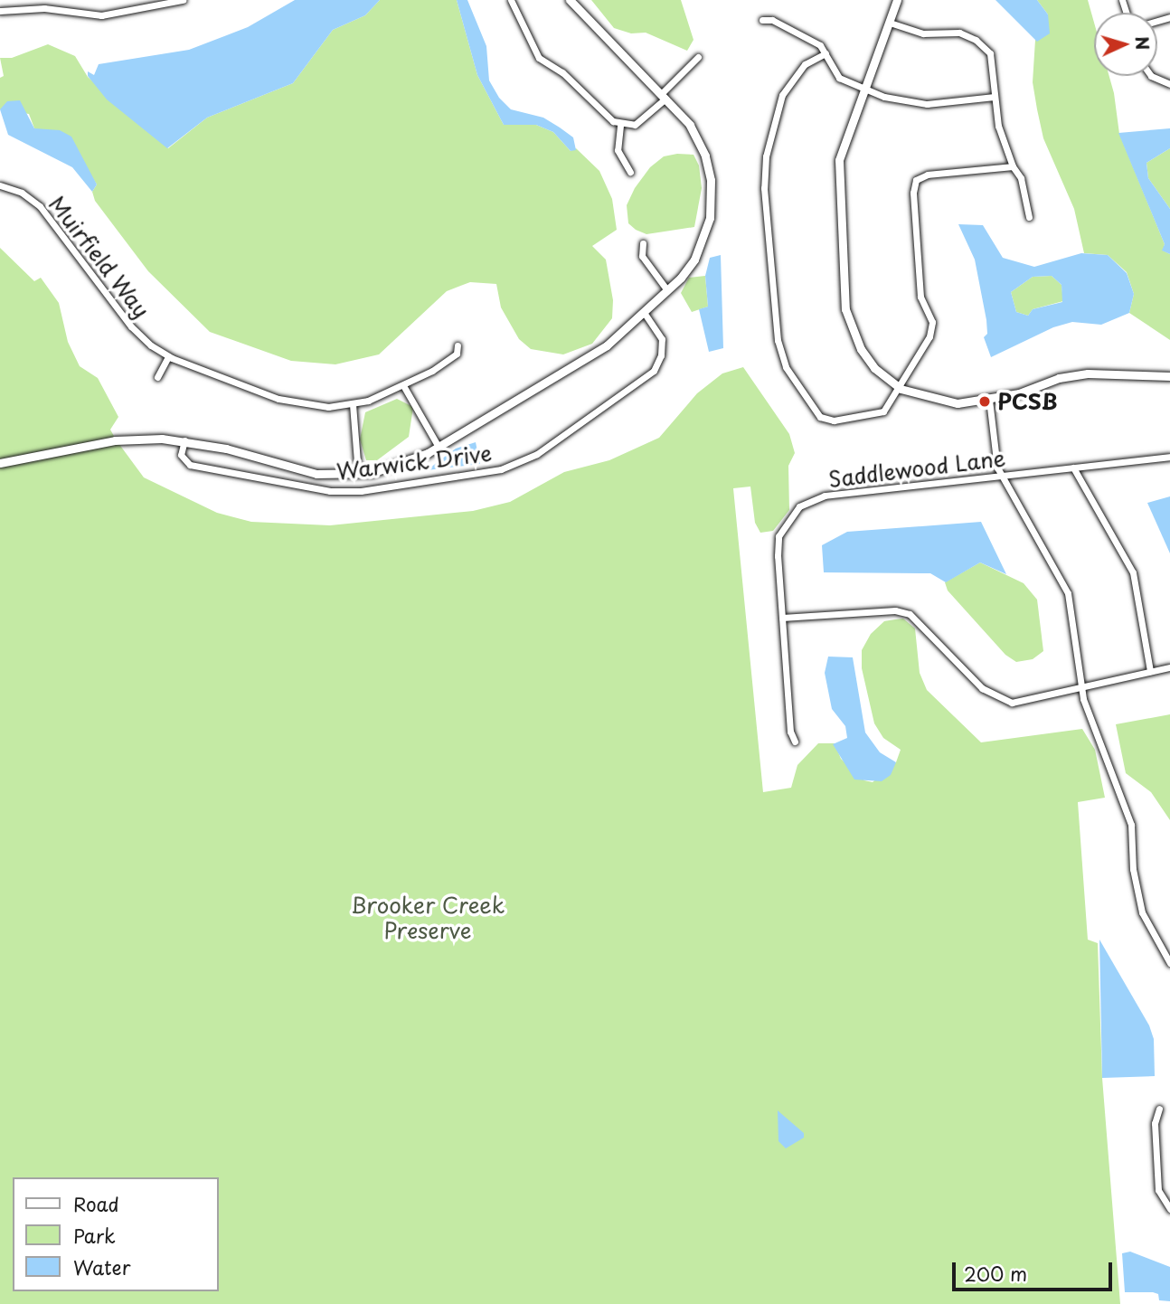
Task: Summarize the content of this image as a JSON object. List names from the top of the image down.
{
  "streets": {
    "street": ["Muirfield Way", "Warwick Drive", "Saddlewood Lane"]
  },
  "parks": ["Brooker Creek Preserve"],
  "places": ["PCSB"],
  "legend": ["Road", "Park", "Water"],
  "scale_bar": "200 m",
  "north": "right"
}
